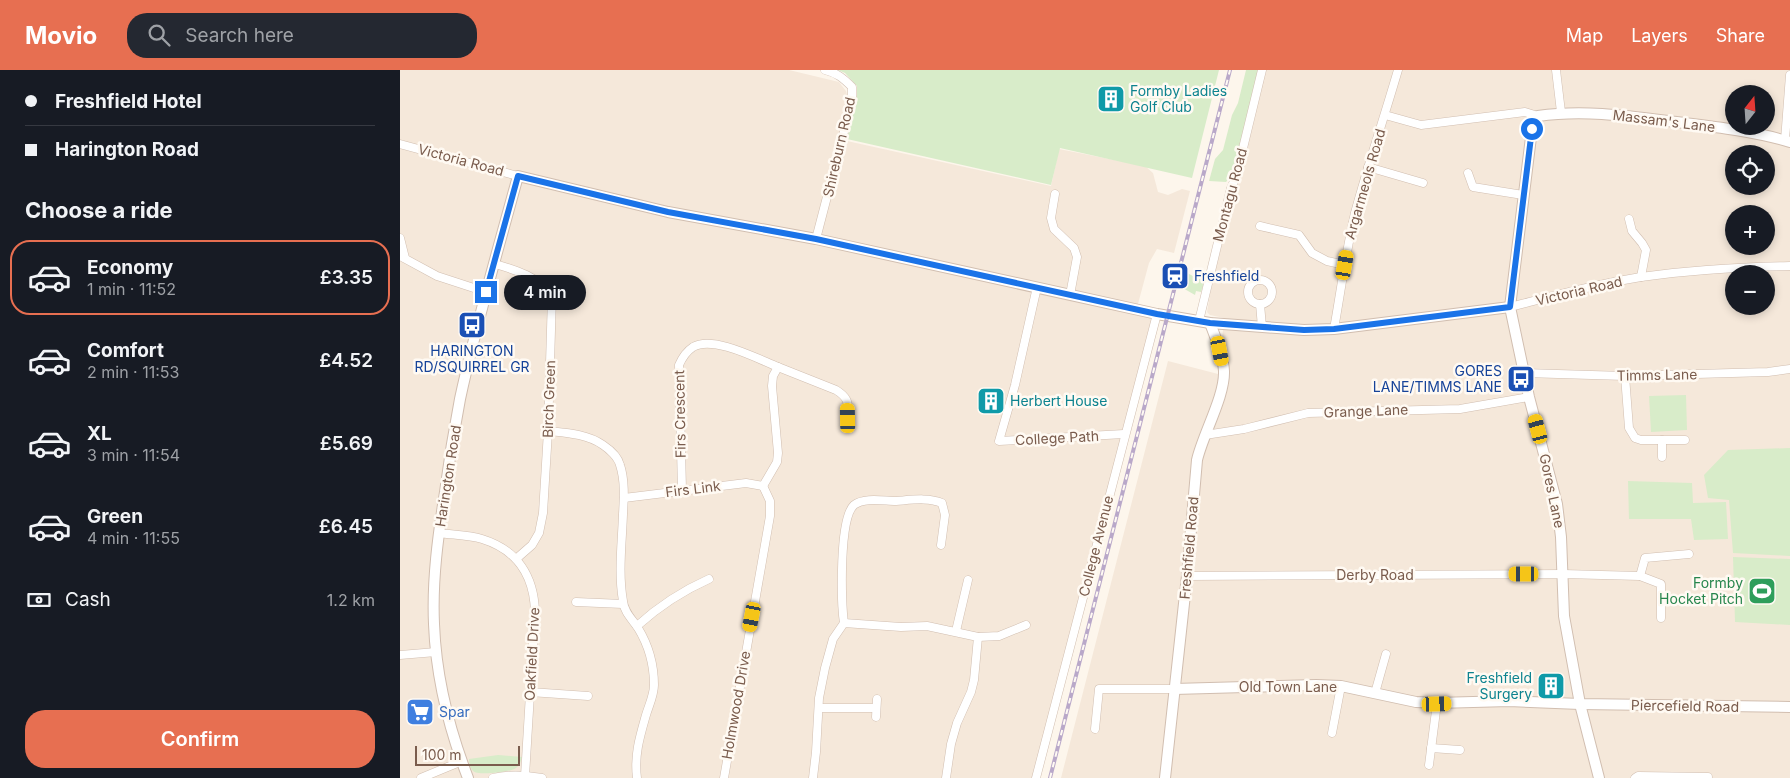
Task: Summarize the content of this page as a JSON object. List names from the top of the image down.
{
  "streets": {
    "street": [
      "Massam's Lane",
      "Shireburn Road",
      "Victoria Road",
      "Argarmeols Road",
      "Montagu Road",
      "Timms Lane",
      "Birch Green",
      "Grange Lane",
      "Firs Crescent",
      "College Path",
      "Harington Road",
      "Firs Link",
      "Gores Lane",
      "College Avenue",
      "Freshfield Road",
      "Derby Road",
      "Oakfield Drive",
      "Old Town Lane",
      "Holmwood Drive",
      "Piercefield Road"
    ]
  },
  "crossings": [
    ["Massam's Lane", "Gores Lane"],
    ["Shireburn Road", "Victoria Road"],
    ["Victoria Road", "Argarmeols Road"],
    ["Victoria Road", "Montagu Road"],
    ["Victoria Road", "College Path"],
    ["Victoria Road", "Harington Road"],
    ["Victoria Road", "Gores Lane"],
    ["Victoria Road", "College Avenue"],
    ["Victoria Road", "Freshfield Road"],
    ["Timms Lane", "Gores Lane"],
    ["Birch Green", "Harington Road"],
    ["Birch Green", "Oakfield Drive"],
    ["Grange Lane", "Gores Lane"],
    ["Grange Lane", "Freshfield Road"],
    ["Firs Crescent", "Firs Link"],
    ["College Path", "College Avenue"],
    ["Harington Road", "Oakfield Drive"],
    ["Firs Link", "Holmwood Drive"],
    ["Gores Lane", "Derby Road"],
    ["Gores Lane", "Old Town Lane"],
    ["Gores Lane", "Piercefield Road"],
    ["Freshfield Road", "Derby Road"],
    ["Freshfield Road", "Old Town Lane"],
    ["Old Town Lane", "Piercefield Road"]
  ],
  "places": {
    "building": ["Formby Ladies Golf Club", "Herbert House", "Freshfield Surgery"],
    "station": ["Freshfield"],
    "bus stop": ["HARINGTON RD/SQUIRREL GR", "GORES LANE/TIMMS LANE"],
    "sports": ["Formby Hocket Pitch"],
    "supermarket": ["Spar"]
  },
  "scale_bar": "100 m",
  "north": "top",
  "page": {
    "header": "Movio",
    "search": "Search here",
    "nav": ["Map", "Layers", "Share"],
    "banner": ["Freshfield Hotel", "Harington Road"],
    "map_buttons": ["+", "−"],
    "heading": "Choose a ride",
    "list": [
      {
        "name": "Economy",
        "note": "1 min · 11:52",
        "value": "£3.35"
      },
      {
        "name": "Comfort",
        "note": "2 min · 11:53",
        "value": "£4.52"
      },
      {
        "name": "XL",
        "note": "3 min · 11:54",
        "value": "£5.69"
      },
      {
        "name": "Green",
        "note": "4 min · 11:55",
        "value": "£6.45"
      }
    ],
    "bubble": "4 min",
    "pay": ["Cash", "1.2 km"],
    "buttons": "Confirm",
    "scale": "100 m"
  }
}
